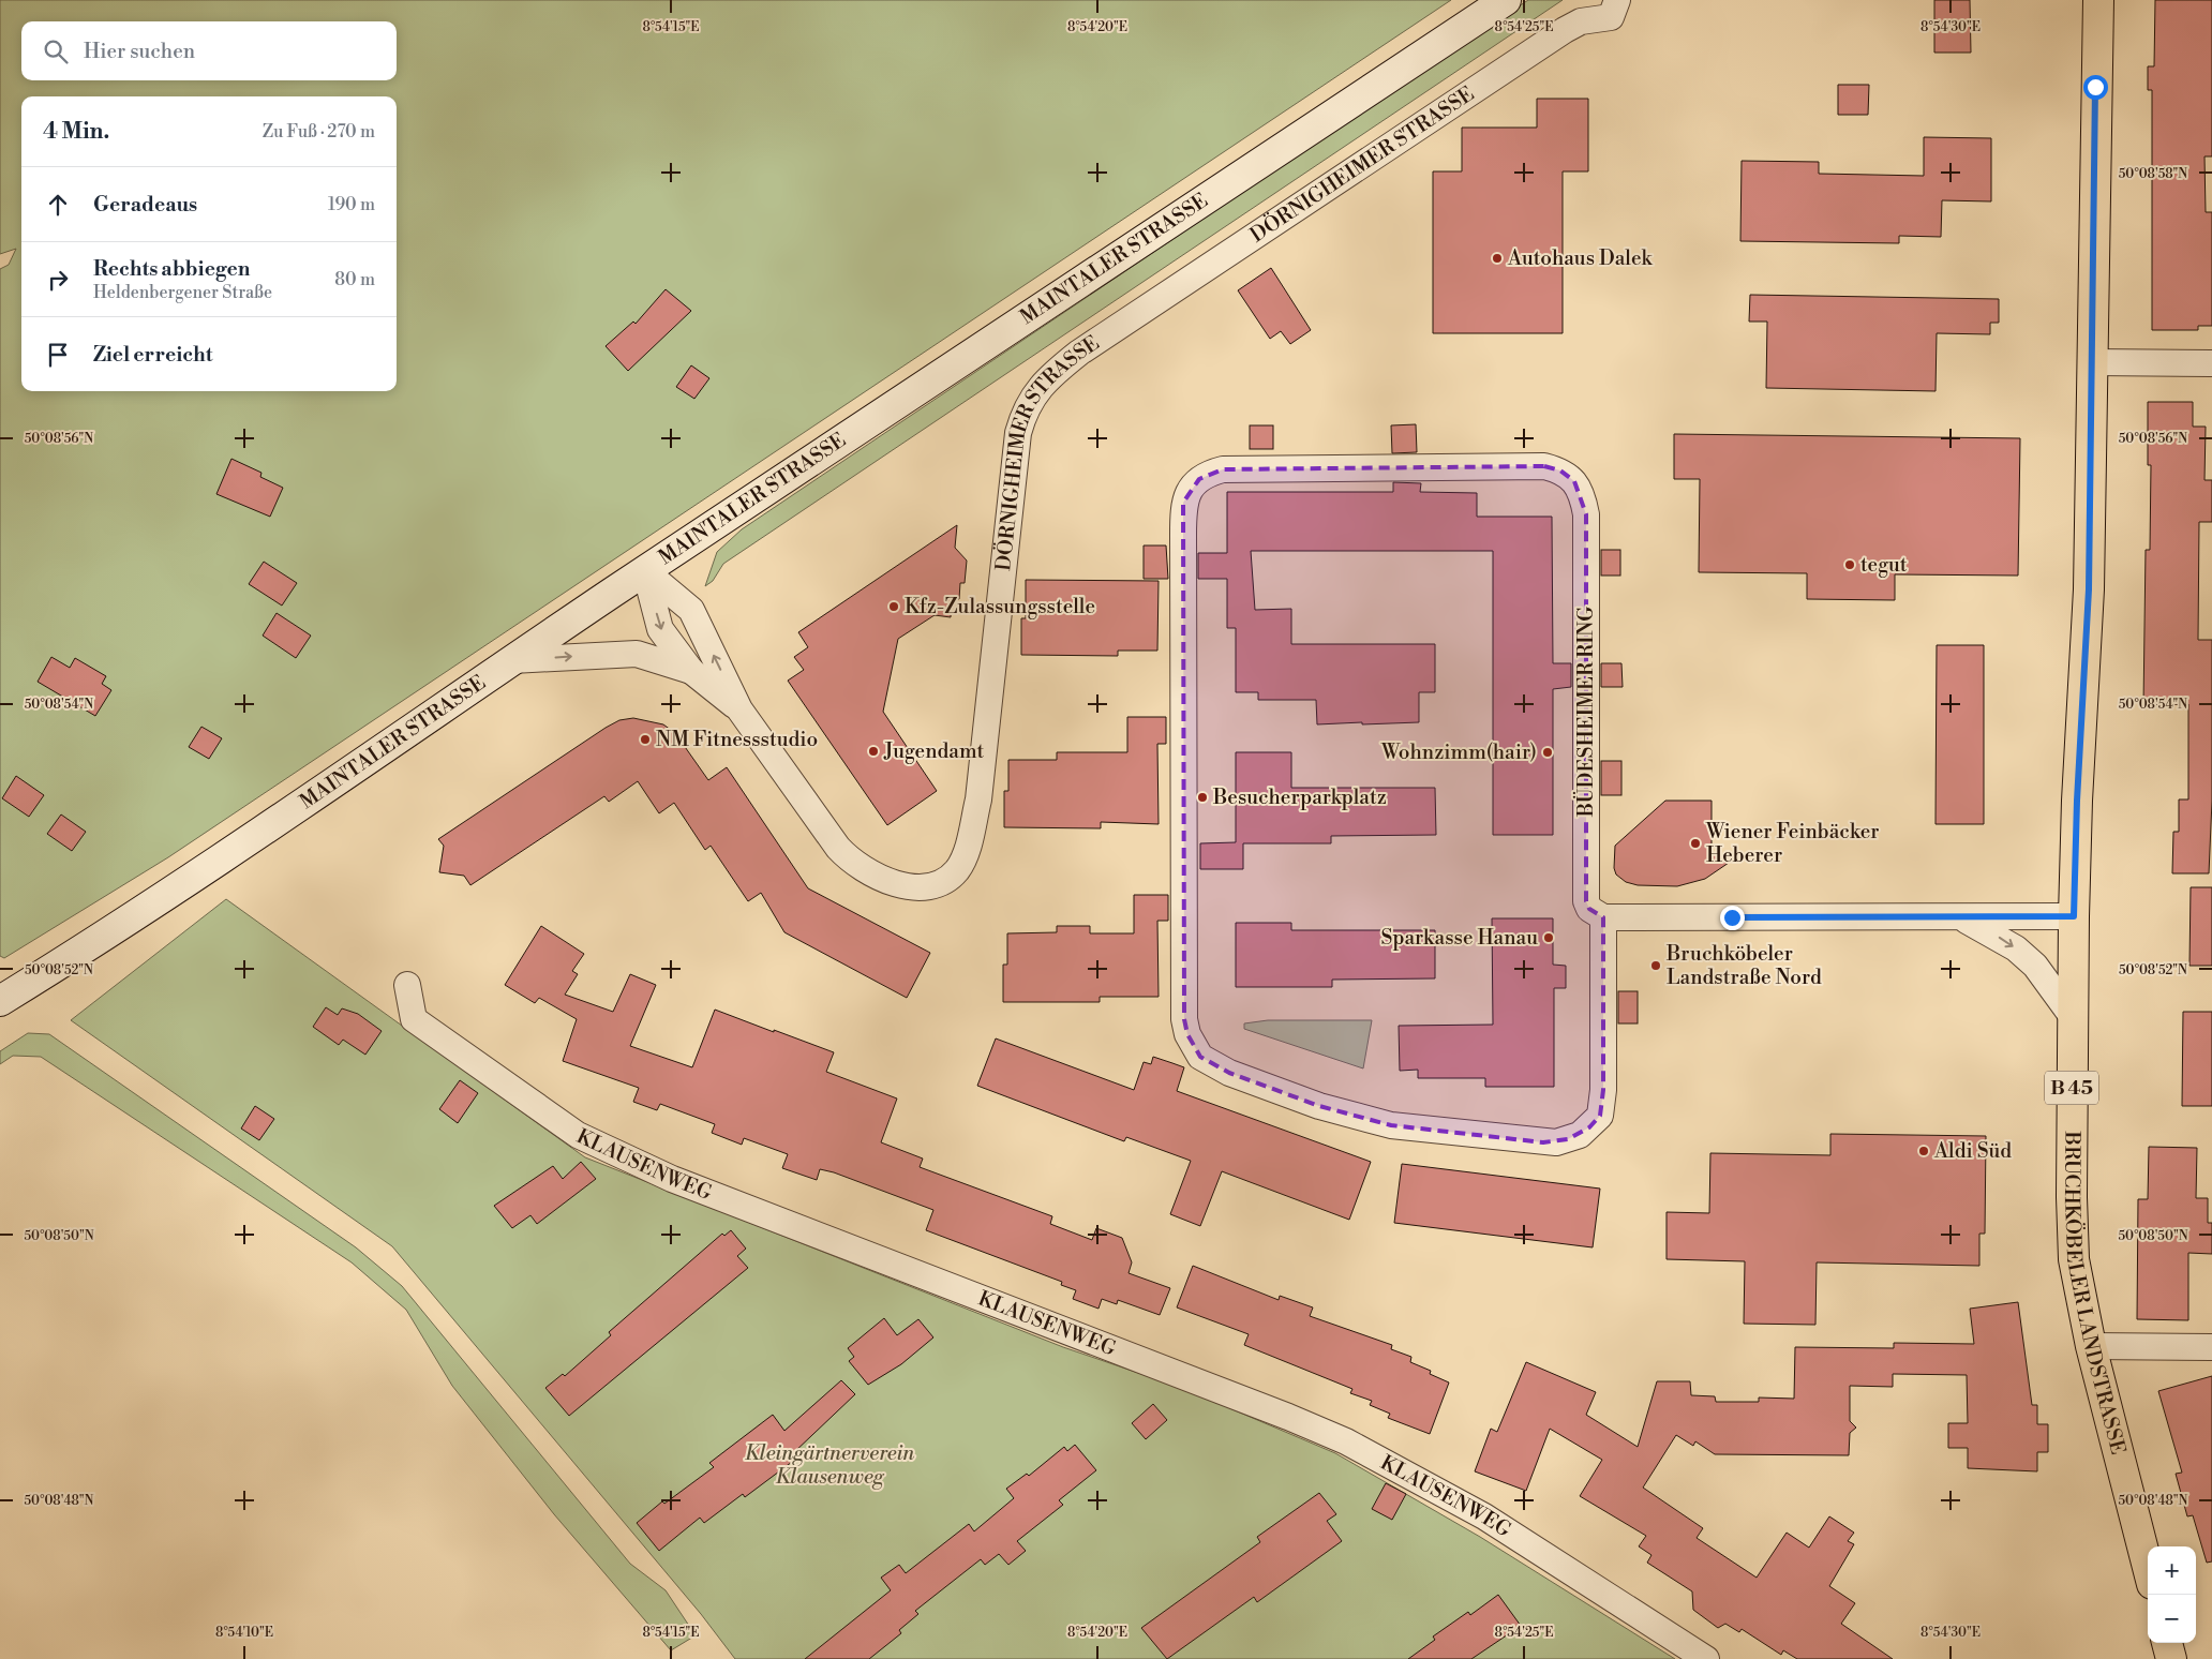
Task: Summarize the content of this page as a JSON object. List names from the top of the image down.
{
  "streets": {
    "main road": ["MAINTALER STRASSE", "B 45", "BRUCHKÖBELER LANDSTRASSE"],
    "street": ["DÖRNIGHEIMER STRASSE", "BÜDESHEIMER RING", "KLAUSENWEG"]
  },
  "crossings": [
    ["DÖRNIGHEIMER STRASSE", "MAINTALER STRASSE"]
  ],
  "parks": ["Kleingärtnerverein Klausenweg"],
  "places": [
    "Autohaus Dalek",
    "tegut",
    "Kfz-Zulassungsstelle",
    "NM Fitnessstudio",
    "Jugendamt",
    "Wohnzimm(hair)",
    "Besucherparkplatz",
    "Wiener Feinbäcker Heberer",
    "Sparkasse Hanau",
    "Bruchköbeler Landstraße Nord",
    "Aldi Süd"
  ],
  "page": {
    "search": "Hier suchen",
    "heading": ["4 Min.", "Zu Fuß · 270 m"],
    "list": [
      ["Geradeaus", "190 m"],
      ["Rechts abbiegen", "Heldenbergener Straße", "80 m"],
      "Ziel erreicht"
    ],
    "map_buttons": ["+", "−"]
  },
  "coordinates": [
    "8°54'15\"E",
    "8°54'20\"E",
    "8°54'25\"E",
    "8°54'30\"E",
    "50°08'58\"N",
    "50°08'56\"N",
    "50°08'54\"N",
    "50°08'52\"N",
    "50°08'50\"N",
    "50°08'48\"N",
    "8°54'10\"E"
  ]
}
